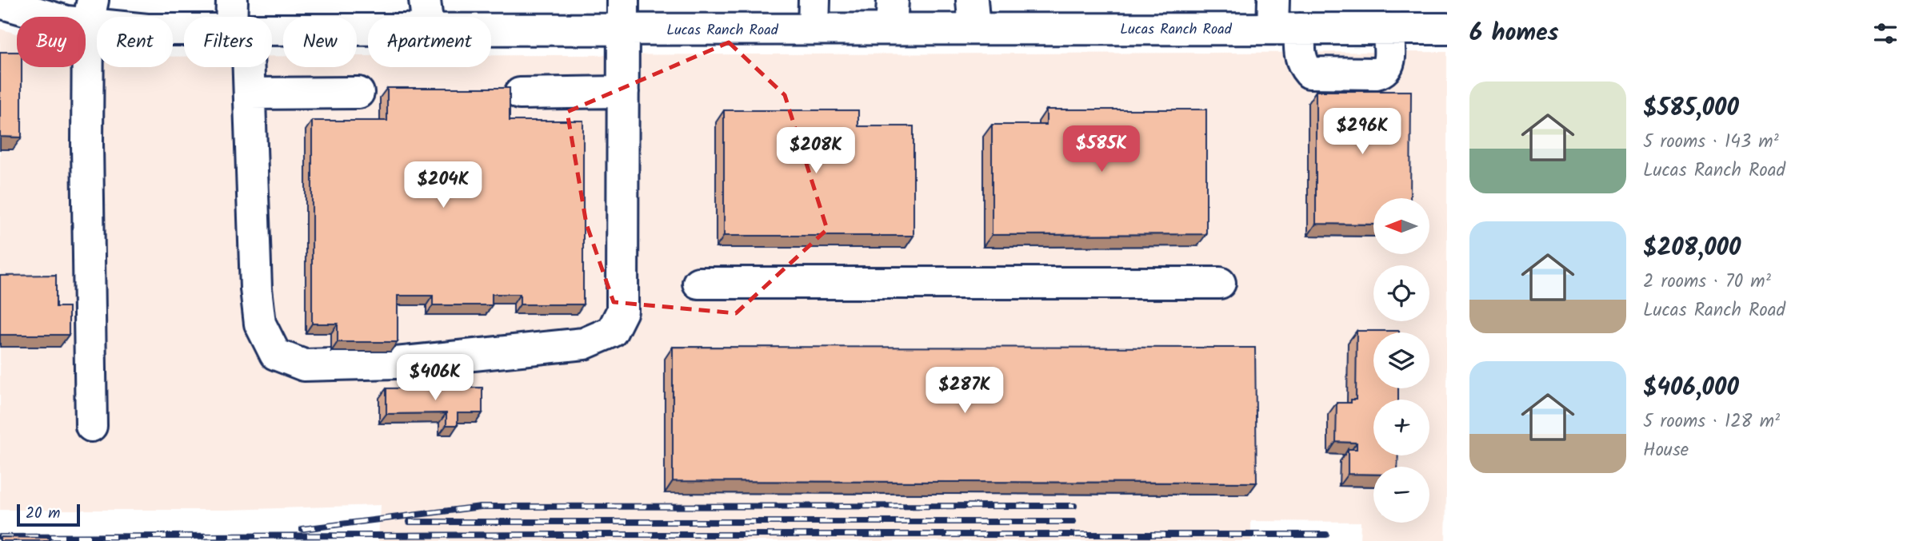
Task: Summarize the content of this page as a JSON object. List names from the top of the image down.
{
  "streets": {
    "street": ["Lucas Ranch Road"]
  },
  "scale_bar": "20 m",
  "north": "left",
  "page": {
    "heading": "6 homes",
    "chip": [
      "Buy",
      "Rent",
      "Filters",
      "New",
      "Apartment"
    ],
    "list": [
      {
        "name": "$585,000",
        "note": "5 rooms · 143 m² · Lucas Ranch Road"
      },
      {
        "name": "$208,000",
        "note": "2 rooms · 70 m² · Lucas Ranch Road"
      },
      {
        "name": "$406,000",
        "note": "5 rooms · 128 m² · House"
      }
    ],
    "price": [
      "$296K",
      "$585K",
      "$208K",
      "$204K",
      "$406K",
      "$287K"
    ],
    "map_buttons": ["+", "−"],
    "scale": "20 m"
  }
}
